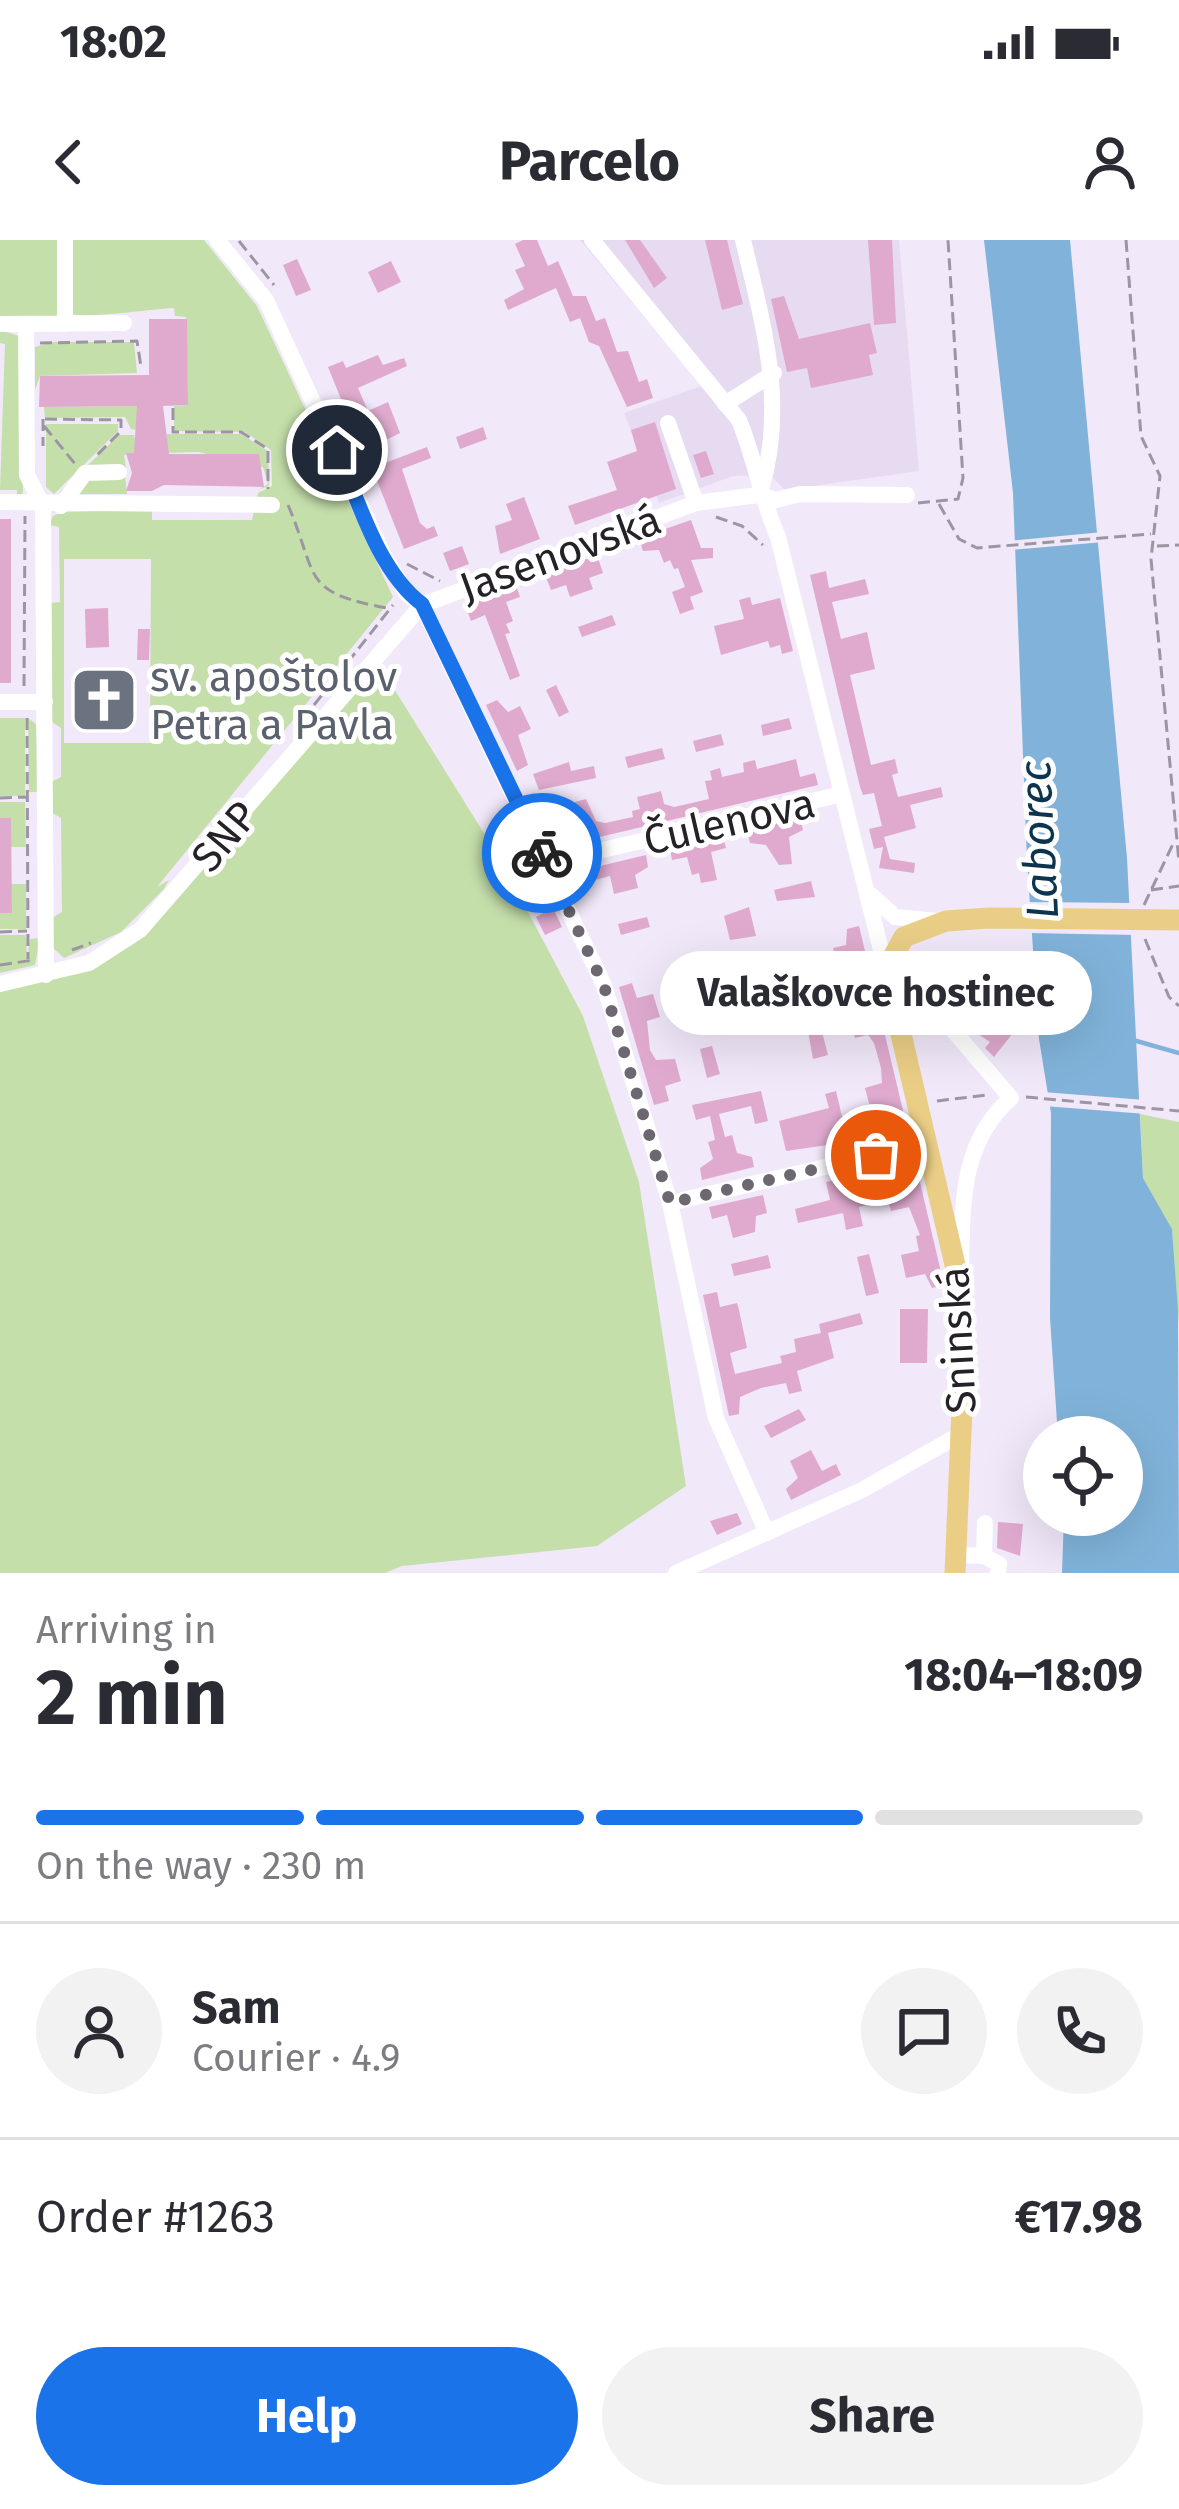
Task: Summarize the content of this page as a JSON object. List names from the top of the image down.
{
  "streets": {
    "main road": ["Sninská"],
    "street": ["Jasenovská", "Čulenova", "SNP"]
  },
  "crossings": [
    ["Jasenovská", "SNP"]
  ],
  "water": ["Laborec"],
  "places": {
    "church": ["sv. apoštolov Petra a Pavla"],
    "other": ["Valaškovce hostinec"]
  },
  "page": {
    "status": "18:02",
    "header": "Parcelo",
    "bubble": "Valaškovce hostinec",
    "heading": ["2 min", "Arriving in", "18:04–18:09"],
    "panel": [
      "Sam",
      "Courier · 4.9",
      "Order #1263",
      "€17.98"
    ],
    "bar": "On the way · 230 m",
    "buttons": ["Help", "Share"]
  }
}
